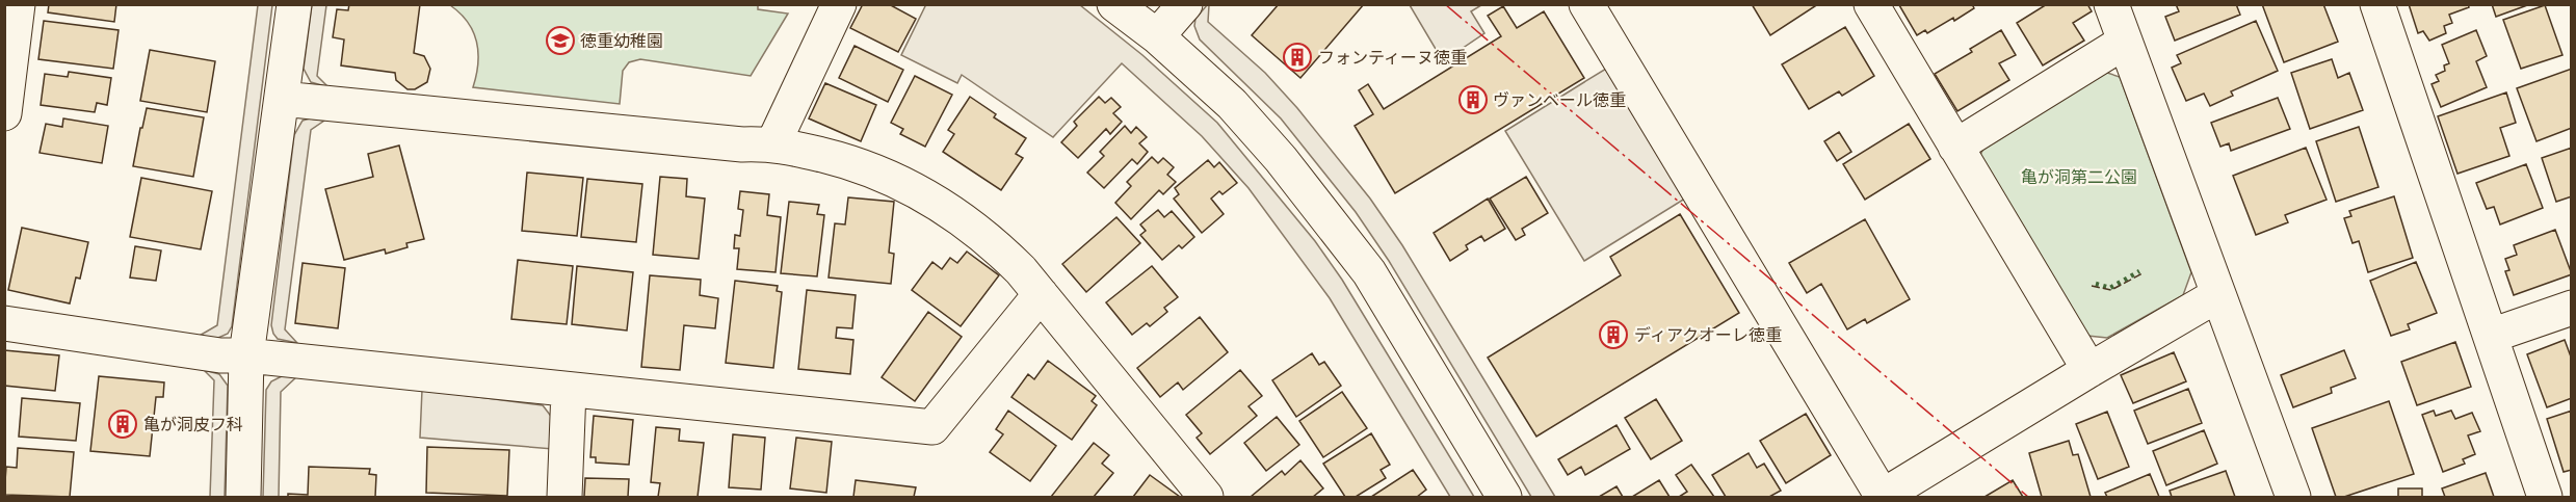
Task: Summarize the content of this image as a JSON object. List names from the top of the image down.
{
  "parks": ["亀が洞第二公園"],
  "places": {
    "school or university": ["徳重幼稚園"],
    "building": [
      "フォンティーヌ徳重",
      "ヴァンベール徳重",
      "ディアクオーレ徳重",
      "亀が洞皮フ科"
    ]
  }
}
